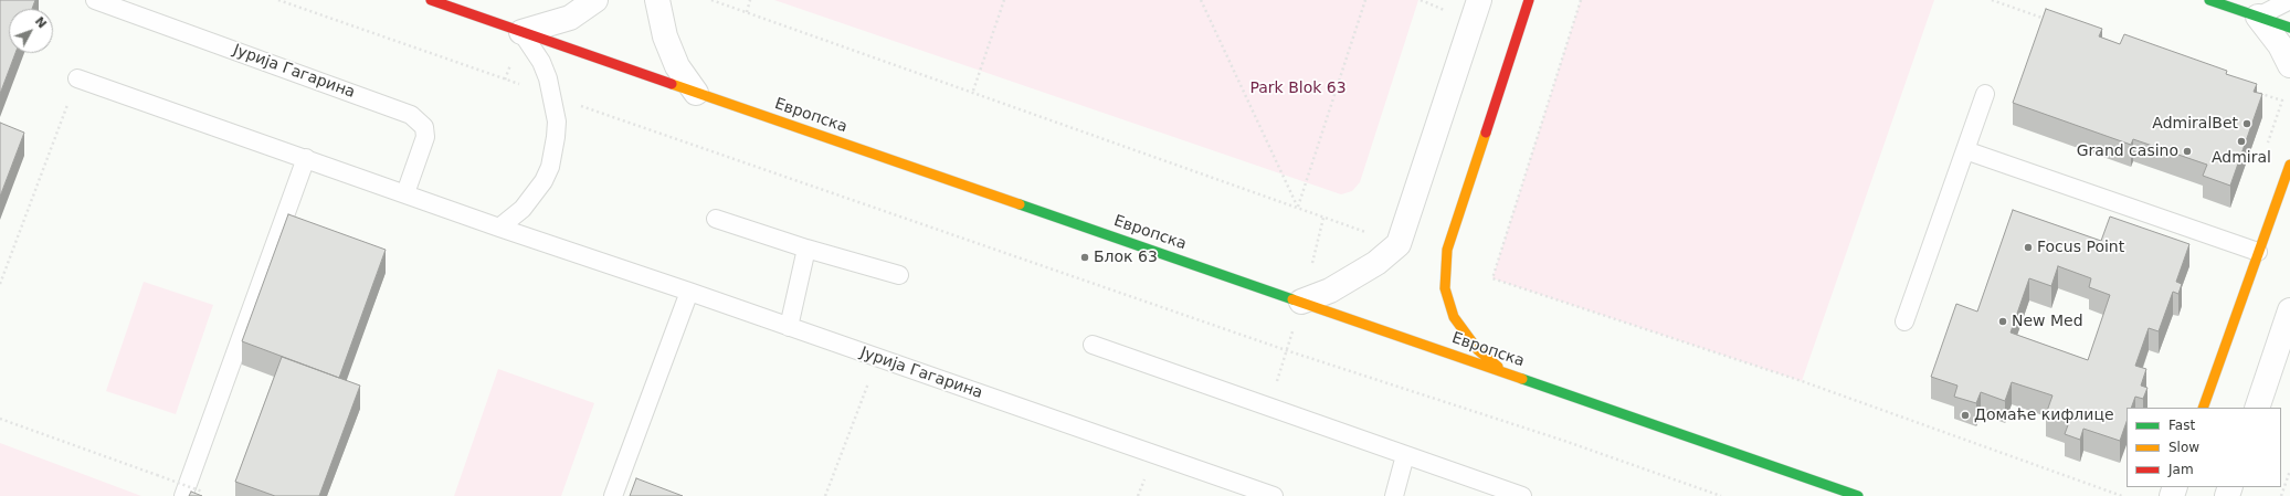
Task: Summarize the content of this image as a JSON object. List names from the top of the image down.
{
  "streets": {
    "street": ["Европска"],
    "lane": ["Јурија Гагарина"]
  },
  "parks": ["Park Blok 63"],
  "places": [
    "AdmiralBet",
    "Admiral",
    "Grand casino",
    "Focus Point",
    "Блок 63",
    "New Med",
    "Домаће кифлице"
  ],
  "legend": ["Fast", "Slow", "Jam"],
  "north": "top right"
}
